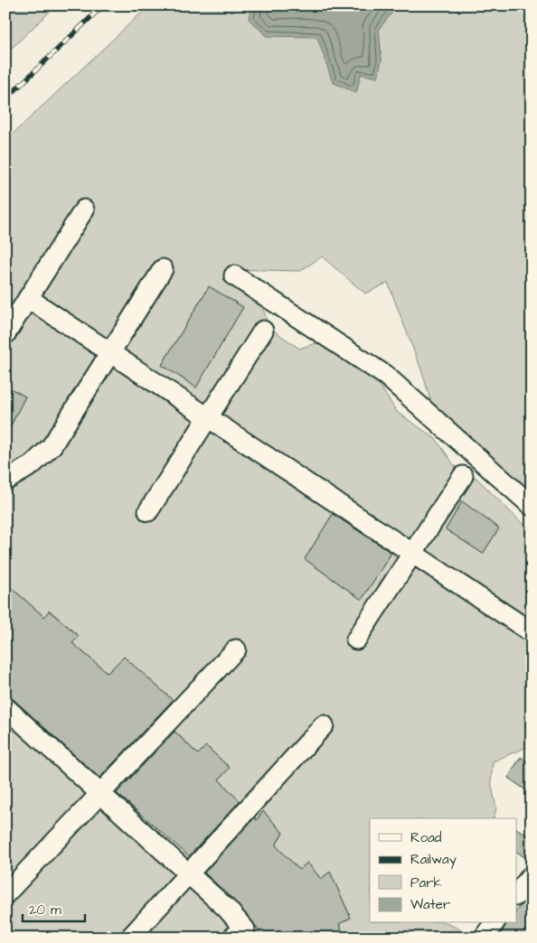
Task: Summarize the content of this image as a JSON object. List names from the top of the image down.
{
  "legend": [
    "Road",
    "Railway",
    "Park",
    "Water"
  ],
  "scale_bar": "20 m"
}
